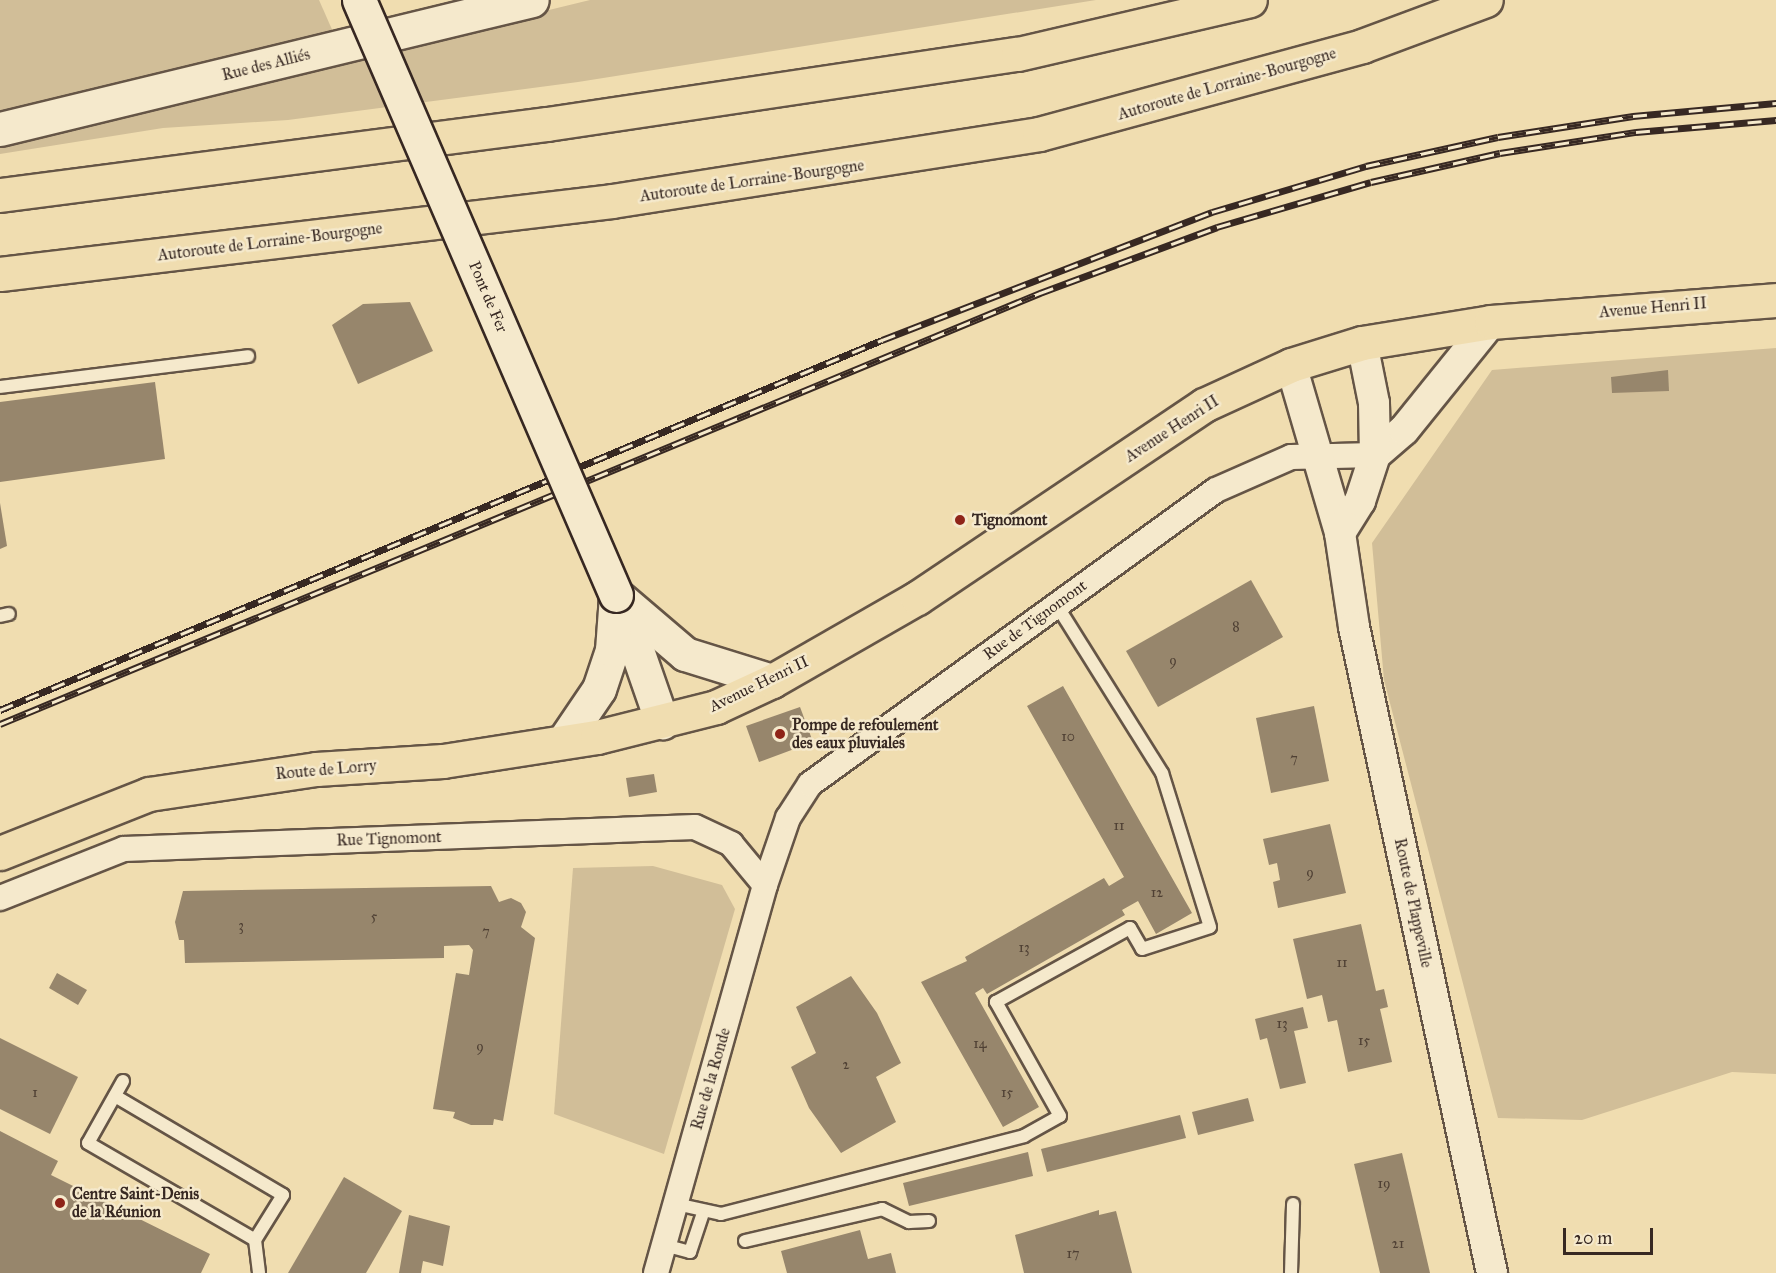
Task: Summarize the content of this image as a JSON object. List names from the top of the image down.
{
  "streets": {
    "main road": [
      "Rue des Alliés",
      "Autoroute de Lorraine-Bourgogne",
      "Pont de Fer",
      "Avenue Henri II",
      "Route de Lorry"
    ],
    "street": [
      "Rue de Tignomont",
      "Rue Tignomont",
      "Route de Plappeville",
      "Rue de la Ronde"
    ]
  },
  "crossings": [
    ["Pont de Fer", "Avenue Henri II"],
    ["Pont de Fer", "Route de Lorry"],
    ["Avenue Henri II", "Route de Lorry"],
    ["Avenue Henri II", "Route de Plappeville"],
    ["Rue de Tignomont", "Rue Tignomont"],
    ["Rue de Tignomont", "Route de Plappeville"],
    ["Rue de Tignomont", "Rue de la Ronde"],
    ["Rue Tignomont", "Rue de la Ronde"]
  ],
  "places": ["Tignomont", "Pompe de refoulement des eaux pluviales", "Centre Saint-Denis de la Réunion"],
  "house_numbers": [
    "8",
    "9",
    "10",
    "7",
    "11",
    "9",
    "12",
    "5",
    "3",
    "7",
    "13",
    "11",
    "13",
    "15",
    "14",
    "9",
    "2",
    "1",
    "15",
    "19",
    "21",
    "17"
  ],
  "scale_bar": "20 m"
}
